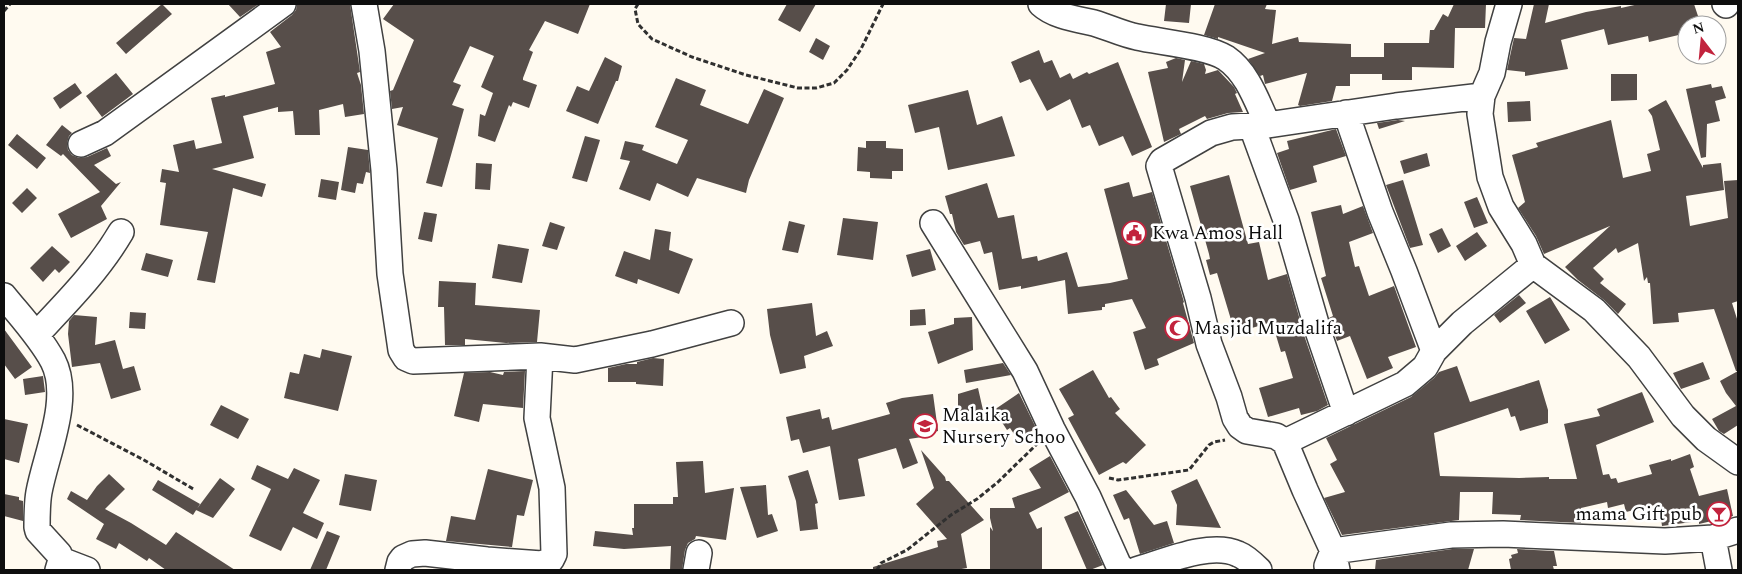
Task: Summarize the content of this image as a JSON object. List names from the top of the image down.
{
  "places": {
    "public building": ["Kwa Amos Hall"],
    "mosque": ["Masjid Muzdalifa"],
    "school or university": ["Malaika Nursery Schoo"],
    "bar": ["mama Gift pub"]
  },
  "north": "top"
}
